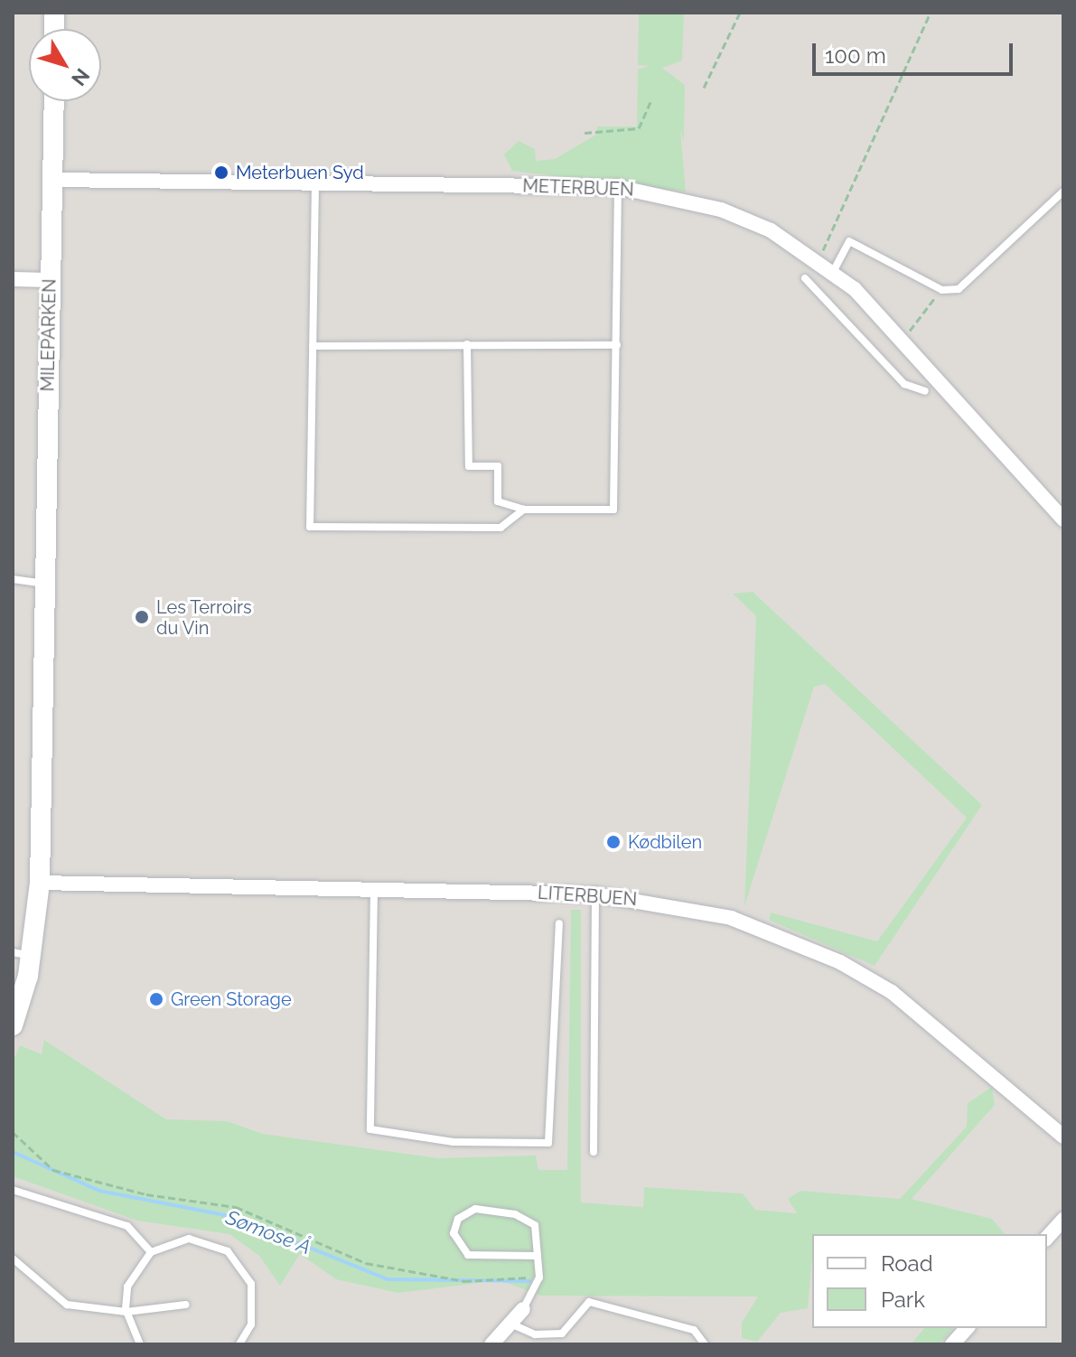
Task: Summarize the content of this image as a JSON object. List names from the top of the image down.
{
  "streets": {
    "street": ["METERBUEN", "MILEPARKEN", "LITERBUEN"]
  },
  "crossings": [
    ["METERBUEN", "MILEPARKEN"],
    ["MILEPARKEN", "LITERBUEN"]
  ],
  "water": ["Sømose Å"],
  "places": [
    "Meterbuen Syd",
    "Les Terroirs du Vin",
    "Kødbilen",
    "Green Storage"
  ],
  "legend": ["Road", "Park"],
  "scale_bar": "100 m",
  "north": "bottom right"
}
